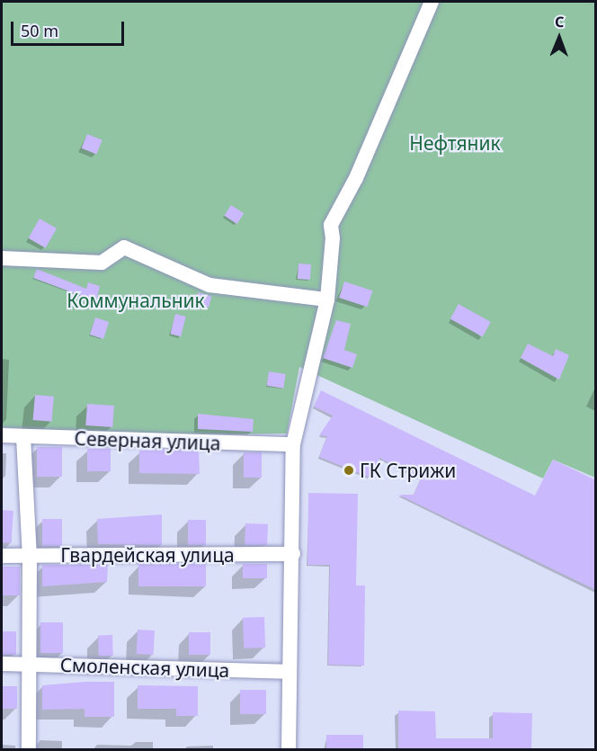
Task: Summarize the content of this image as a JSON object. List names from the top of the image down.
{
  "streets": {
    "street": ["Северная улица", "Гвардейская улица", "Смоленская улица"]
  },
  "parks": ["Нефтяник", "Коммунальник"],
  "places": ["ГК Стрижи"],
  "scale_bar": "50 m",
  "north": "top"
}
